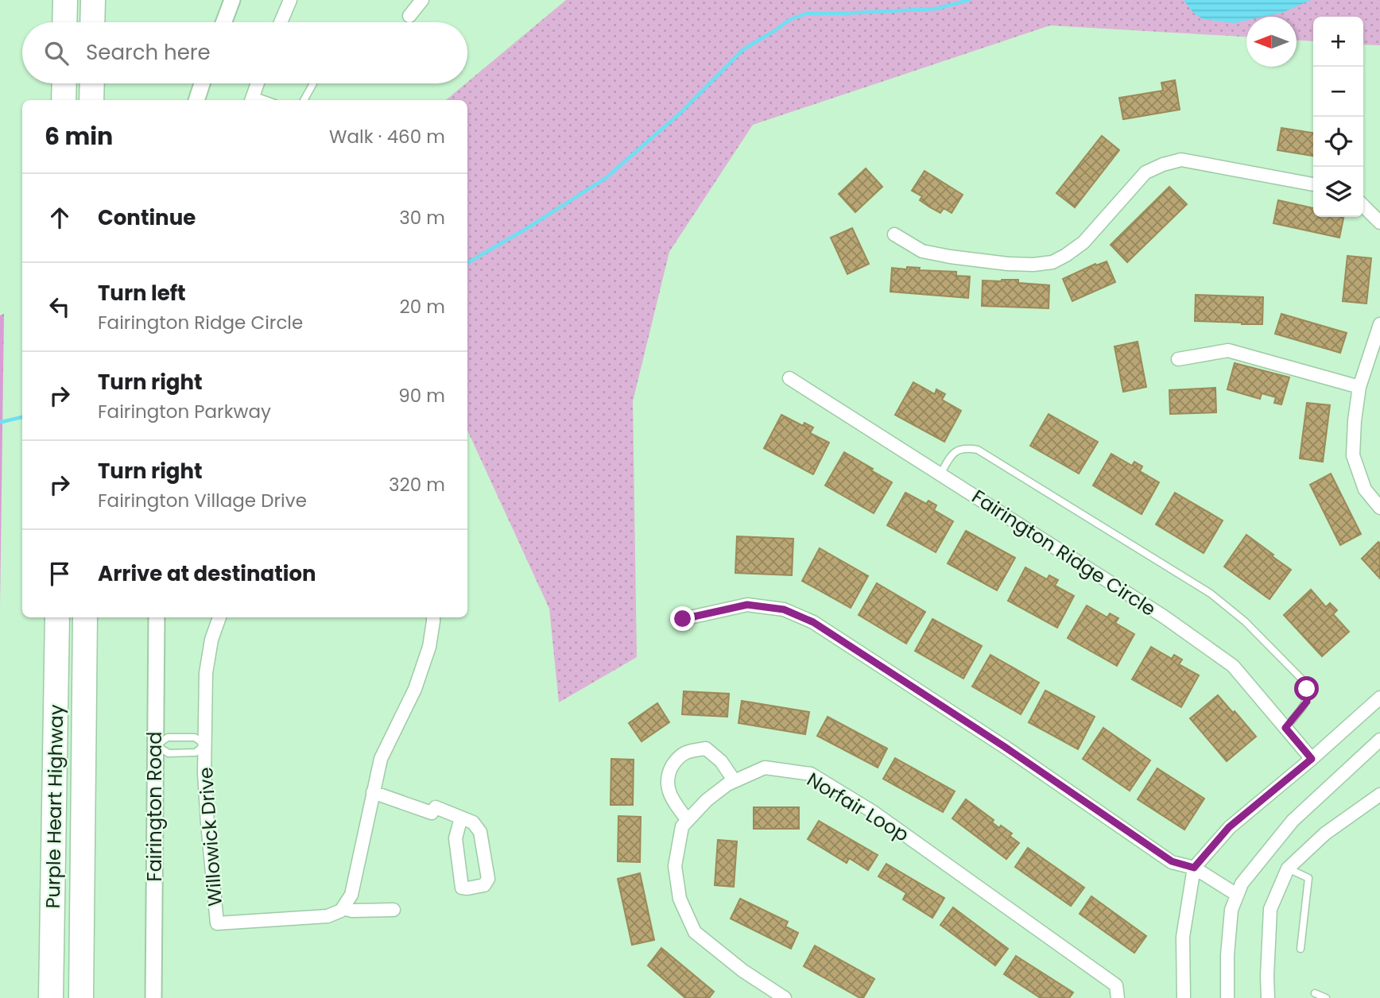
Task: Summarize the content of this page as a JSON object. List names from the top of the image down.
{
  "streets": {
    "highway": ["Purple Heart Highway"],
    "street": [
      "Fairington Ridge Circle",
      "Fairington Road",
      "Norfair Loop",
      "Willowick Drive"
    ]
  },
  "north": "left",
  "page": {
    "map_buttons": ["+", "−"],
    "search": "Search here",
    "heading": ["6 min", "Walk · 460 m"],
    "list": [
      ["Continue", "30 m"],
      ["Turn left", "Fairington Ridge Circle", "20 m"],
      ["Turn right", "Fairington Parkway", "90 m"],
      ["Turn right", "Fairington Village Drive", "320 m"],
      "Arrive at destination"
    ]
  }
}
